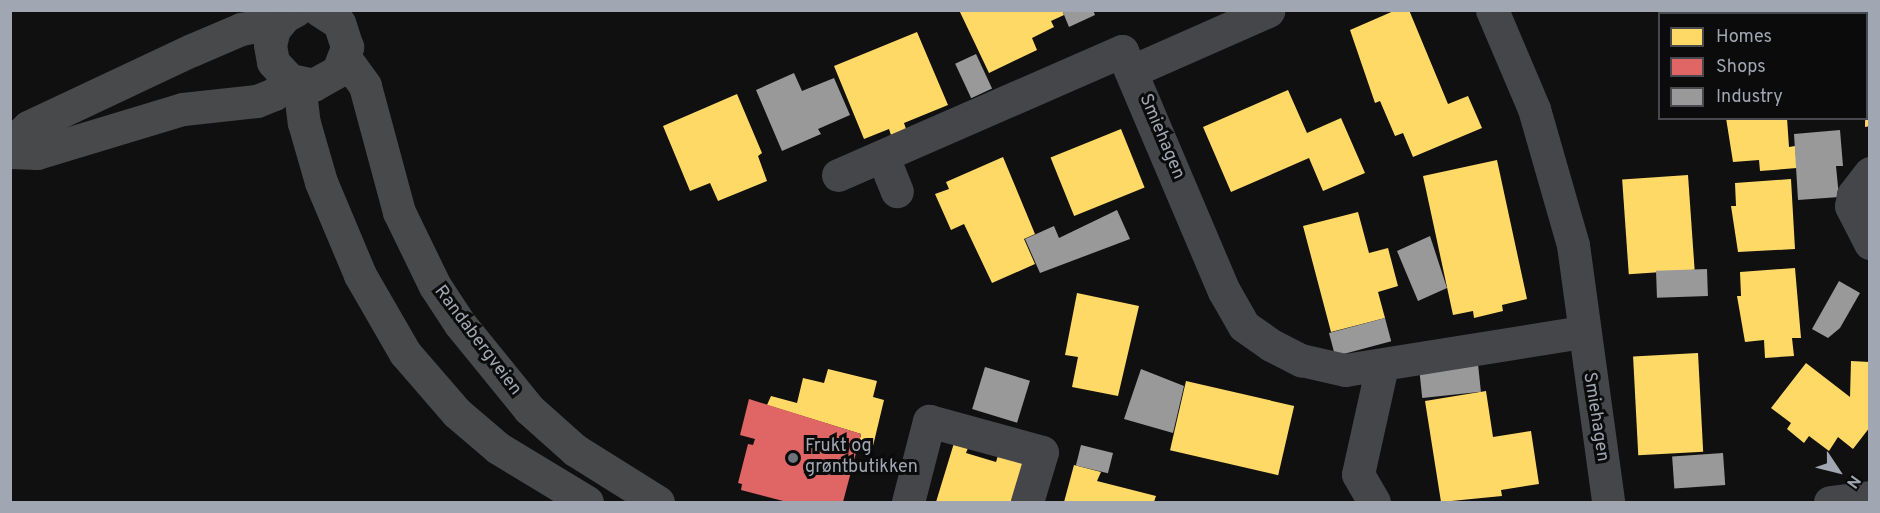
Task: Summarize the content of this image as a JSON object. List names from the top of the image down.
{
  "streets": {
    "main road": ["Randabergveien"],
    "street": ["Smiehagen"]
  },
  "places": ["Frukt og grøntbutikken"],
  "legend": ["Homes", "Shops", "Industry"],
  "north": "bottom right"
}
